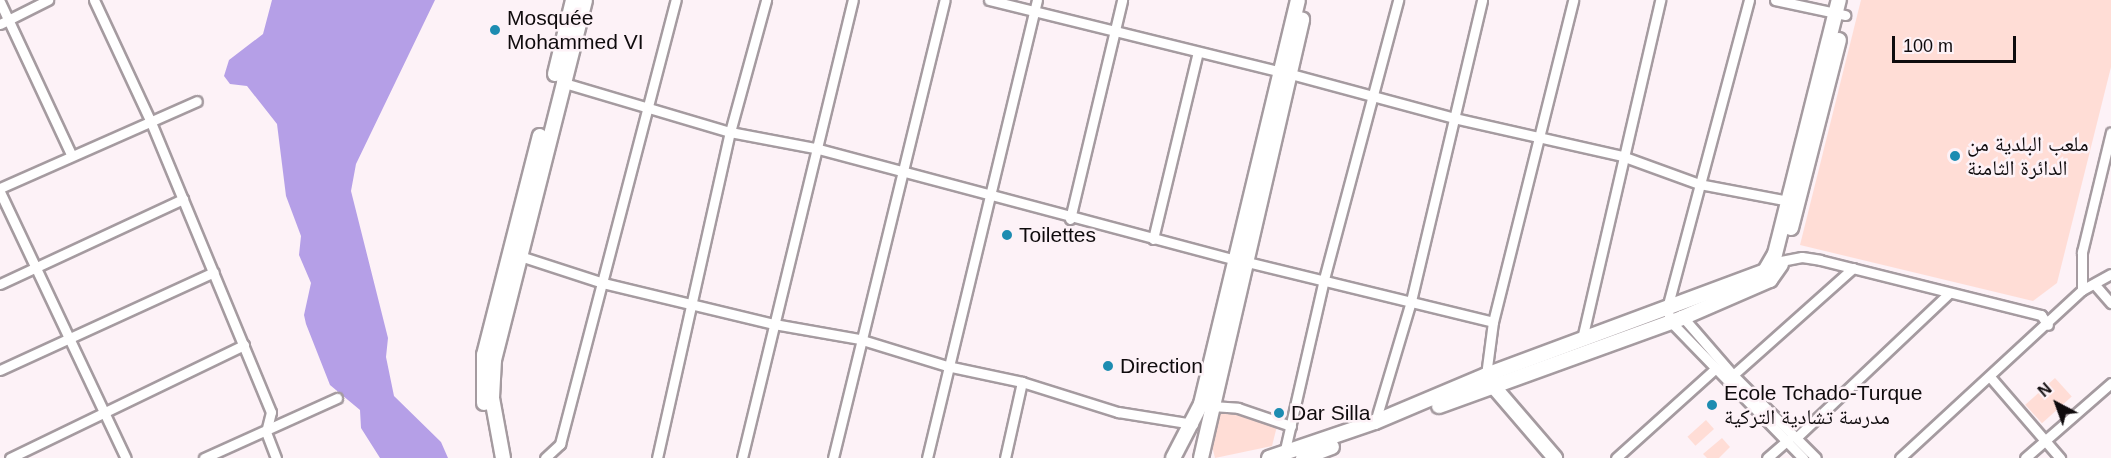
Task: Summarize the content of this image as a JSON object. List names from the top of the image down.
{
  "places": [
    "Mosquée Mohammed VI",
    "ملعب البلدية من الدائرة الثامنة",
    "Toilettes",
    "Direction",
    "Ecole Tchado-Turque مدرسة تشادية التركية",
    "Dar Silla"
  ],
  "scale_bar": "100 m",
  "north": "top left"
}
